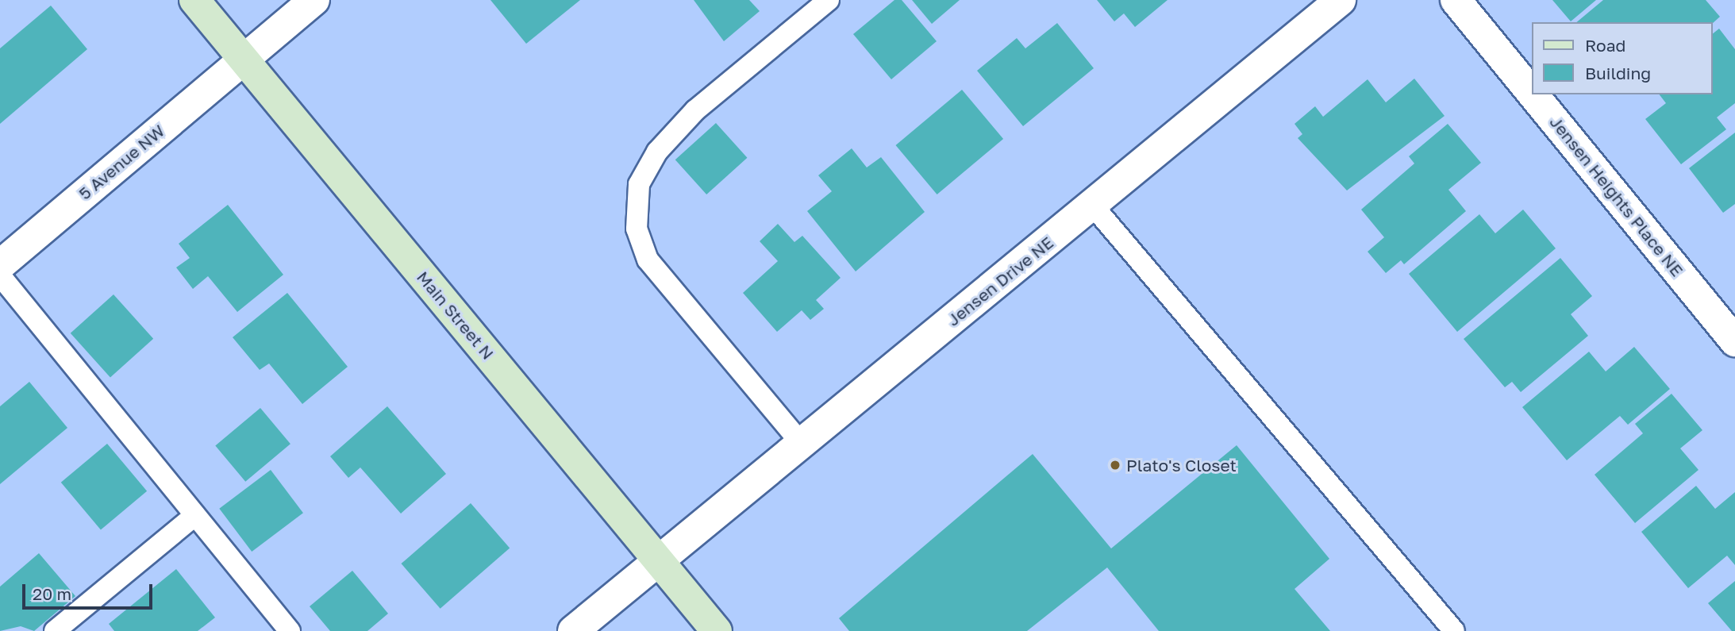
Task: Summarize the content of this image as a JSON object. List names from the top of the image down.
{
  "streets": {
    "main road": ["Main Street N"],
    "street": ["5 Avenue NW", "Jensen Heights Place NE", "Jensen Drive NE"]
  },
  "crossings": [
    ["5 Avenue NW", "Main Street N"],
    ["Jensen Drive NE", "Main Street N"]
  ],
  "places": ["Plato's Closet"],
  "legend": ["Road", "Building"],
  "scale_bar": "20 m"
}
